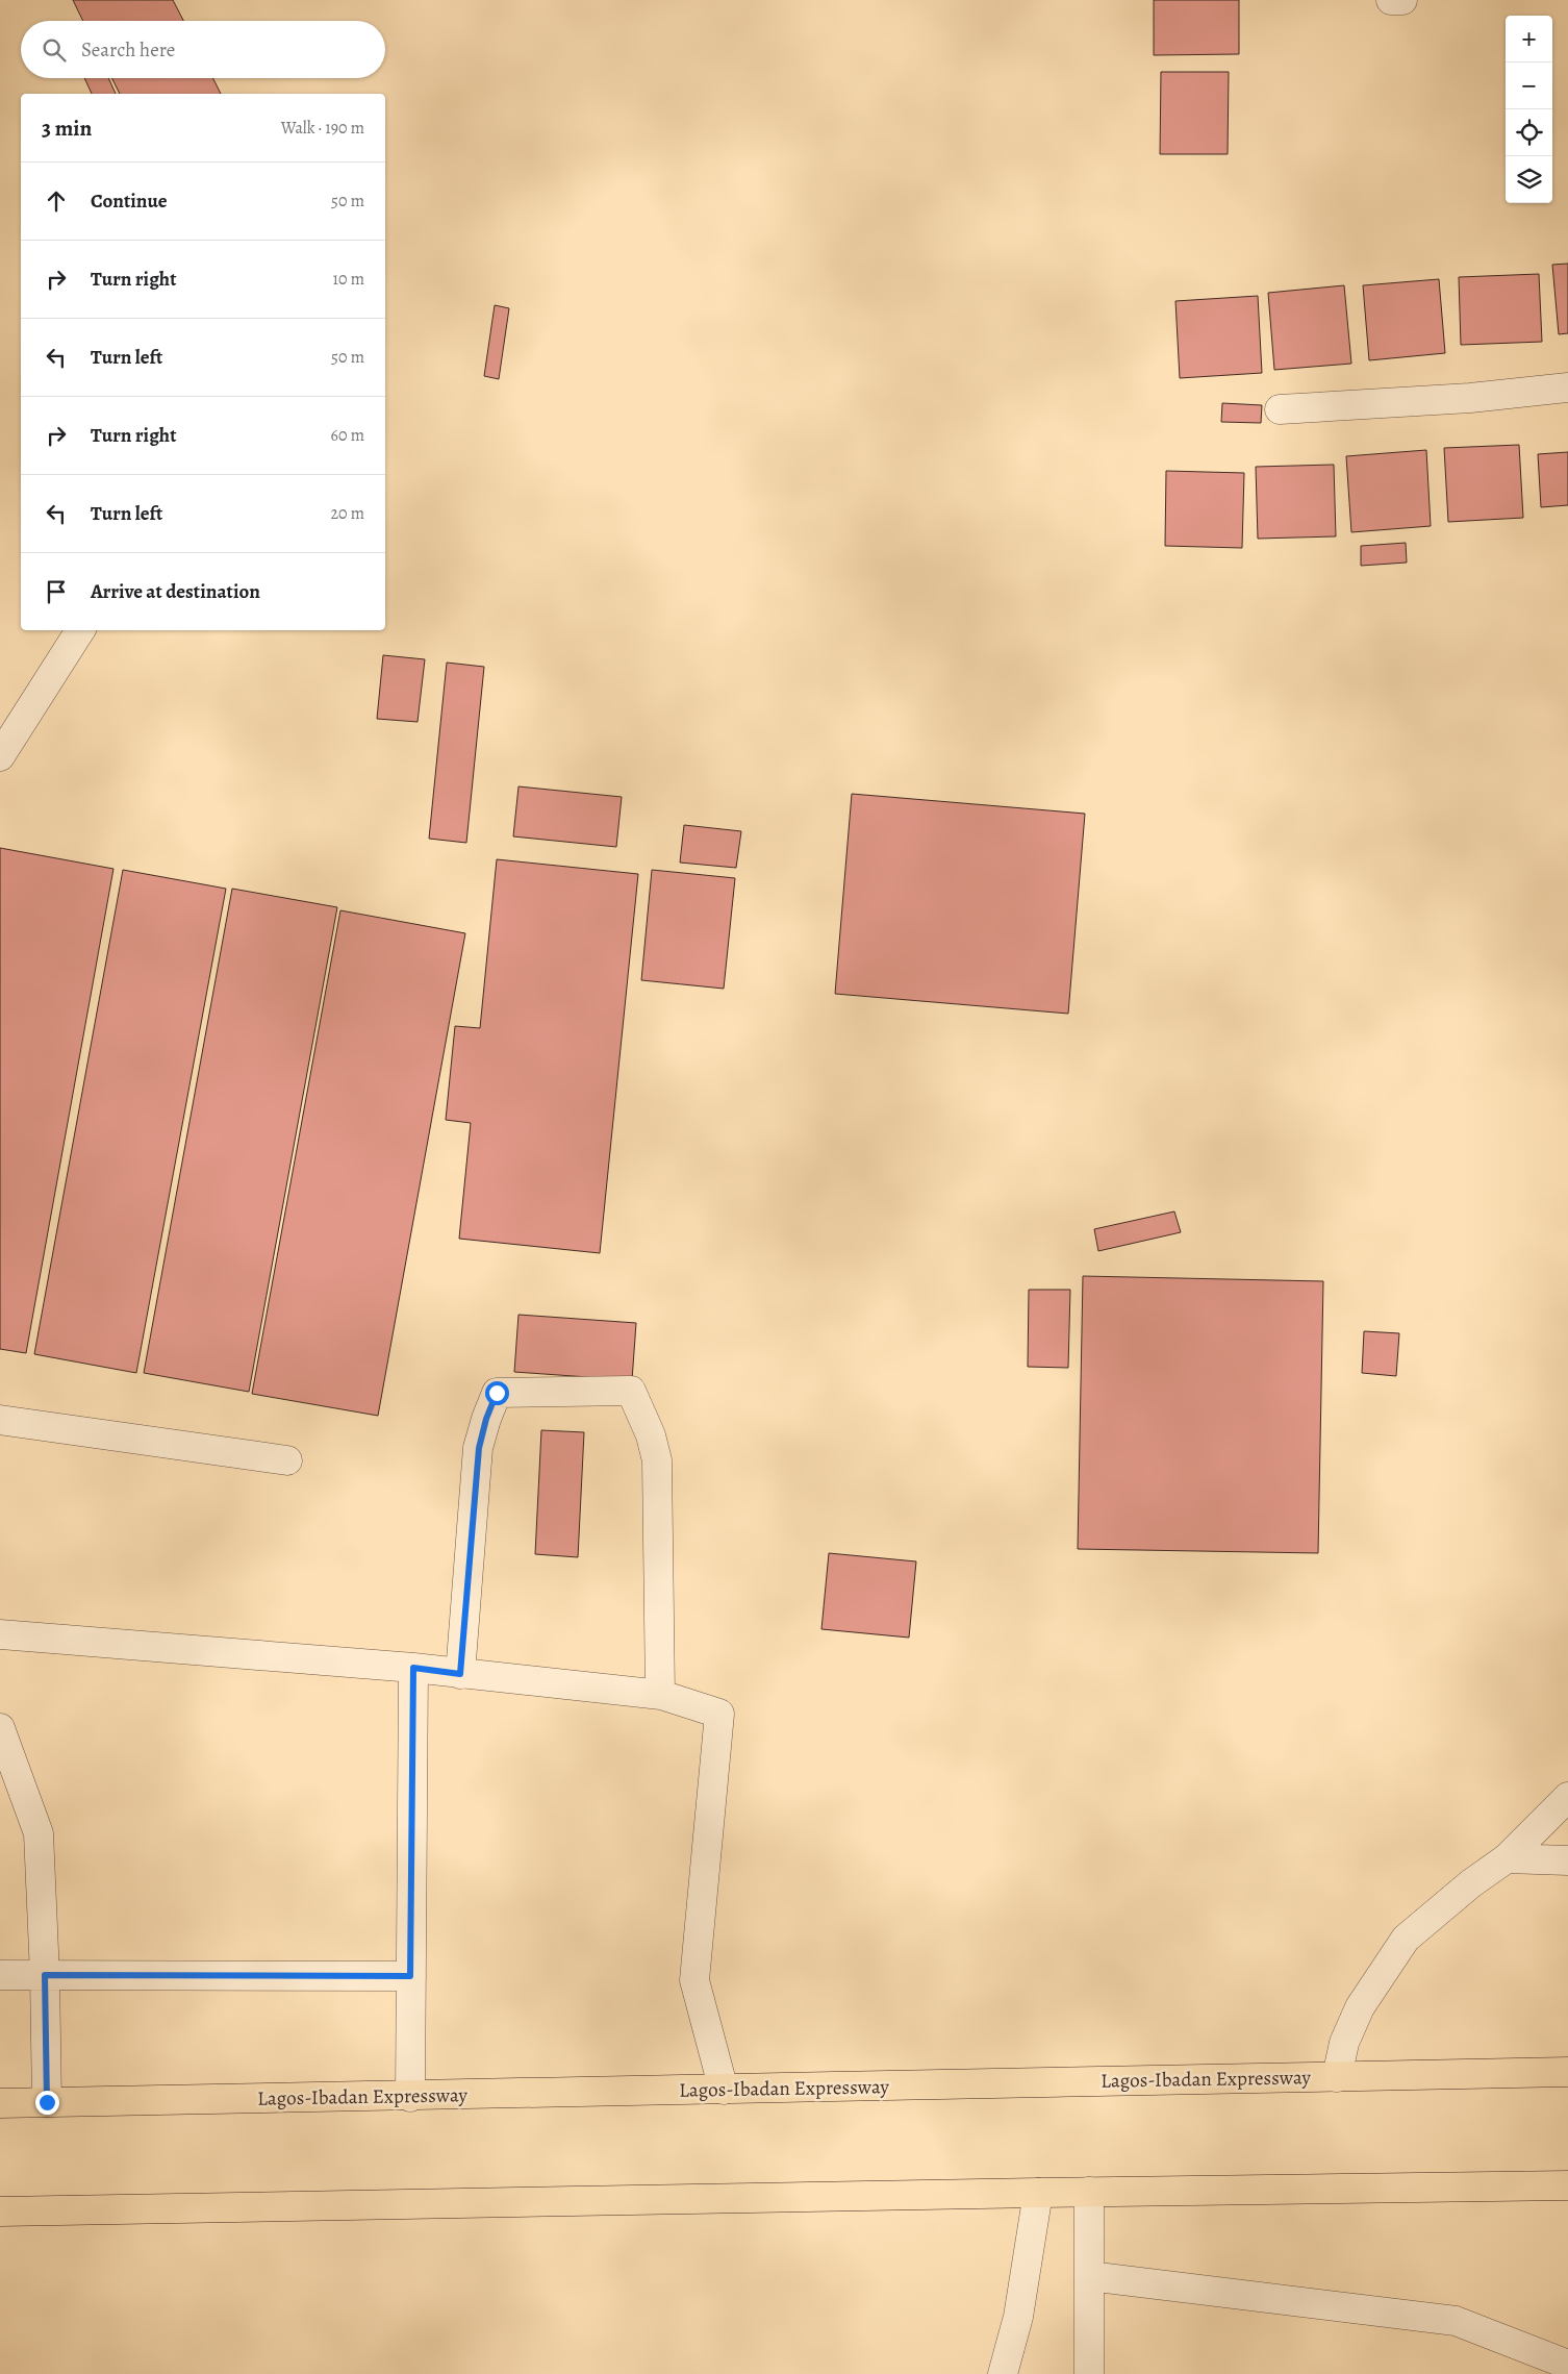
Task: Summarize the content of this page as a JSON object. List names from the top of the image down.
{
  "streets": {
    "highway": ["Lagos-Ibadan Expressway"]
  },
  "page": {
    "map_buttons": ["+", "−"],
    "search": "Search here",
    "heading": ["3 min", "Walk · 190 m"],
    "list": [
      ["Continue", "50 m"],
      ["Turn right", "10 m"],
      ["Turn left", "50 m"],
      ["Turn right", "60 m"],
      ["Turn left", "20 m"],
      "Arrive at destination"
    ]
  }
}
